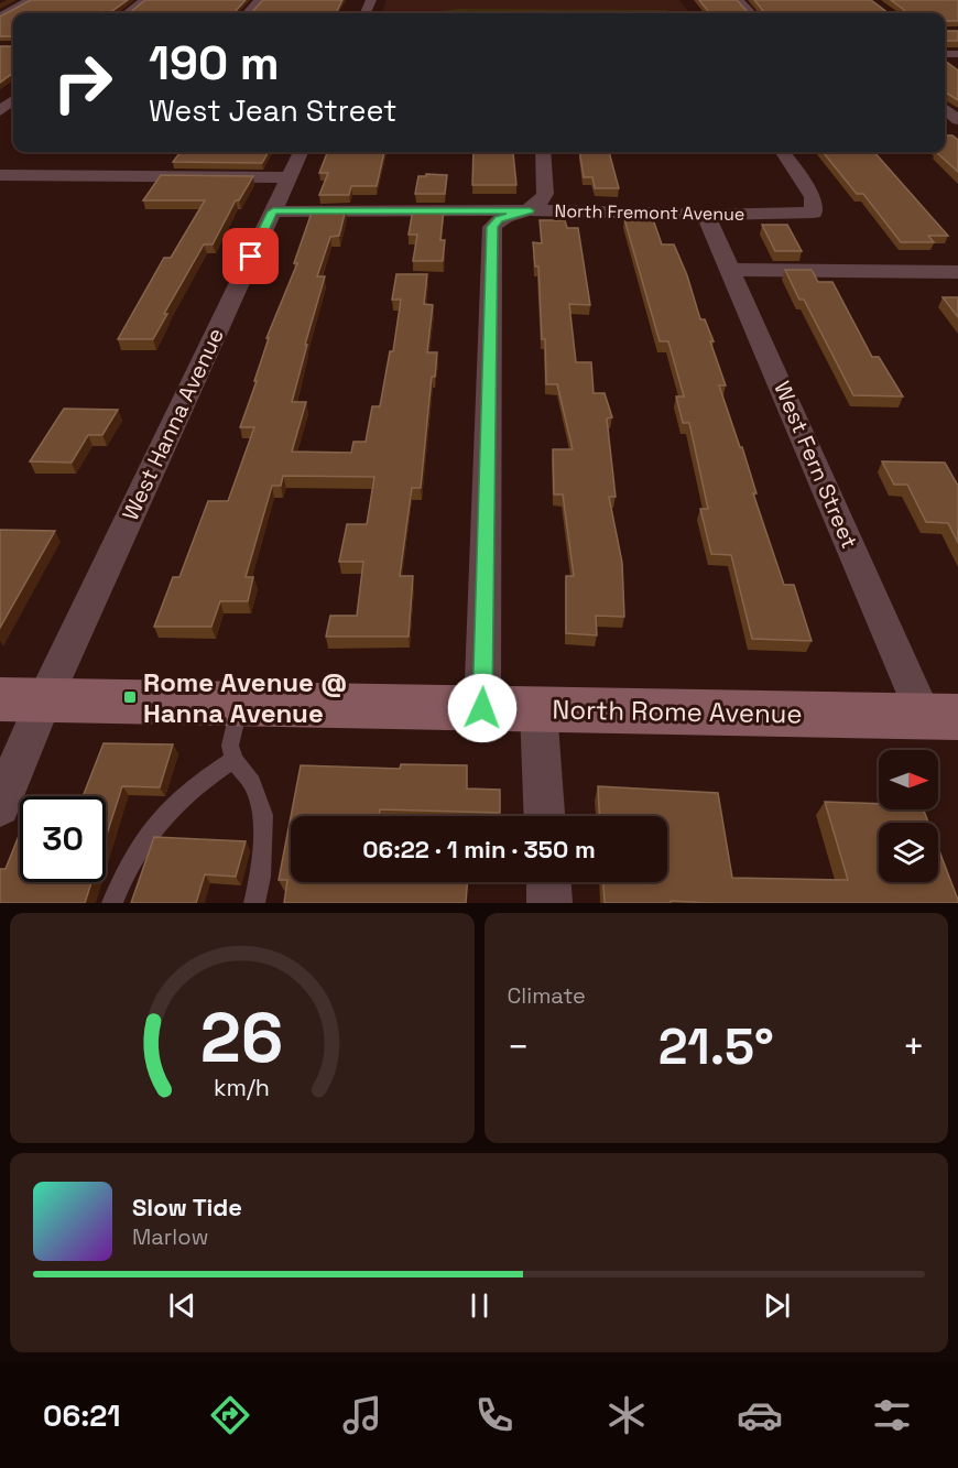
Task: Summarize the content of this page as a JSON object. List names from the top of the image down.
{
  "streets": {
    "street": [
      "North Fremont Avenue",
      "West Hanna Avenue",
      "West Fern Street",
      "North Rome Avenue"
    ]
  },
  "crossings": [
    ["North Fremont Avenue", "West Hanna Avenue"],
    ["North Fremont Avenue", "West Fern Street"],
    ["West Hanna Avenue", "North Rome Avenue"],
    ["West Fern Street", "North Rome Avenue"]
  ],
  "places": {
    "transit": ["Rome Avenue @ Hanna Avenue"]
  },
  "north": "right",
  "page": {
    "turn": ["190 m", "West Jean Street"],
    "limit": "30",
    "trip": "06:22 · 1 min · 350 m",
    "tile": "Climate",
    "heat": ["−", "21.5°", "+"],
    "song": ["Slow Tide", "Marlow"],
    "tabs": "06:21",
    "gauge": ["26", "km/h"]
  }
}
